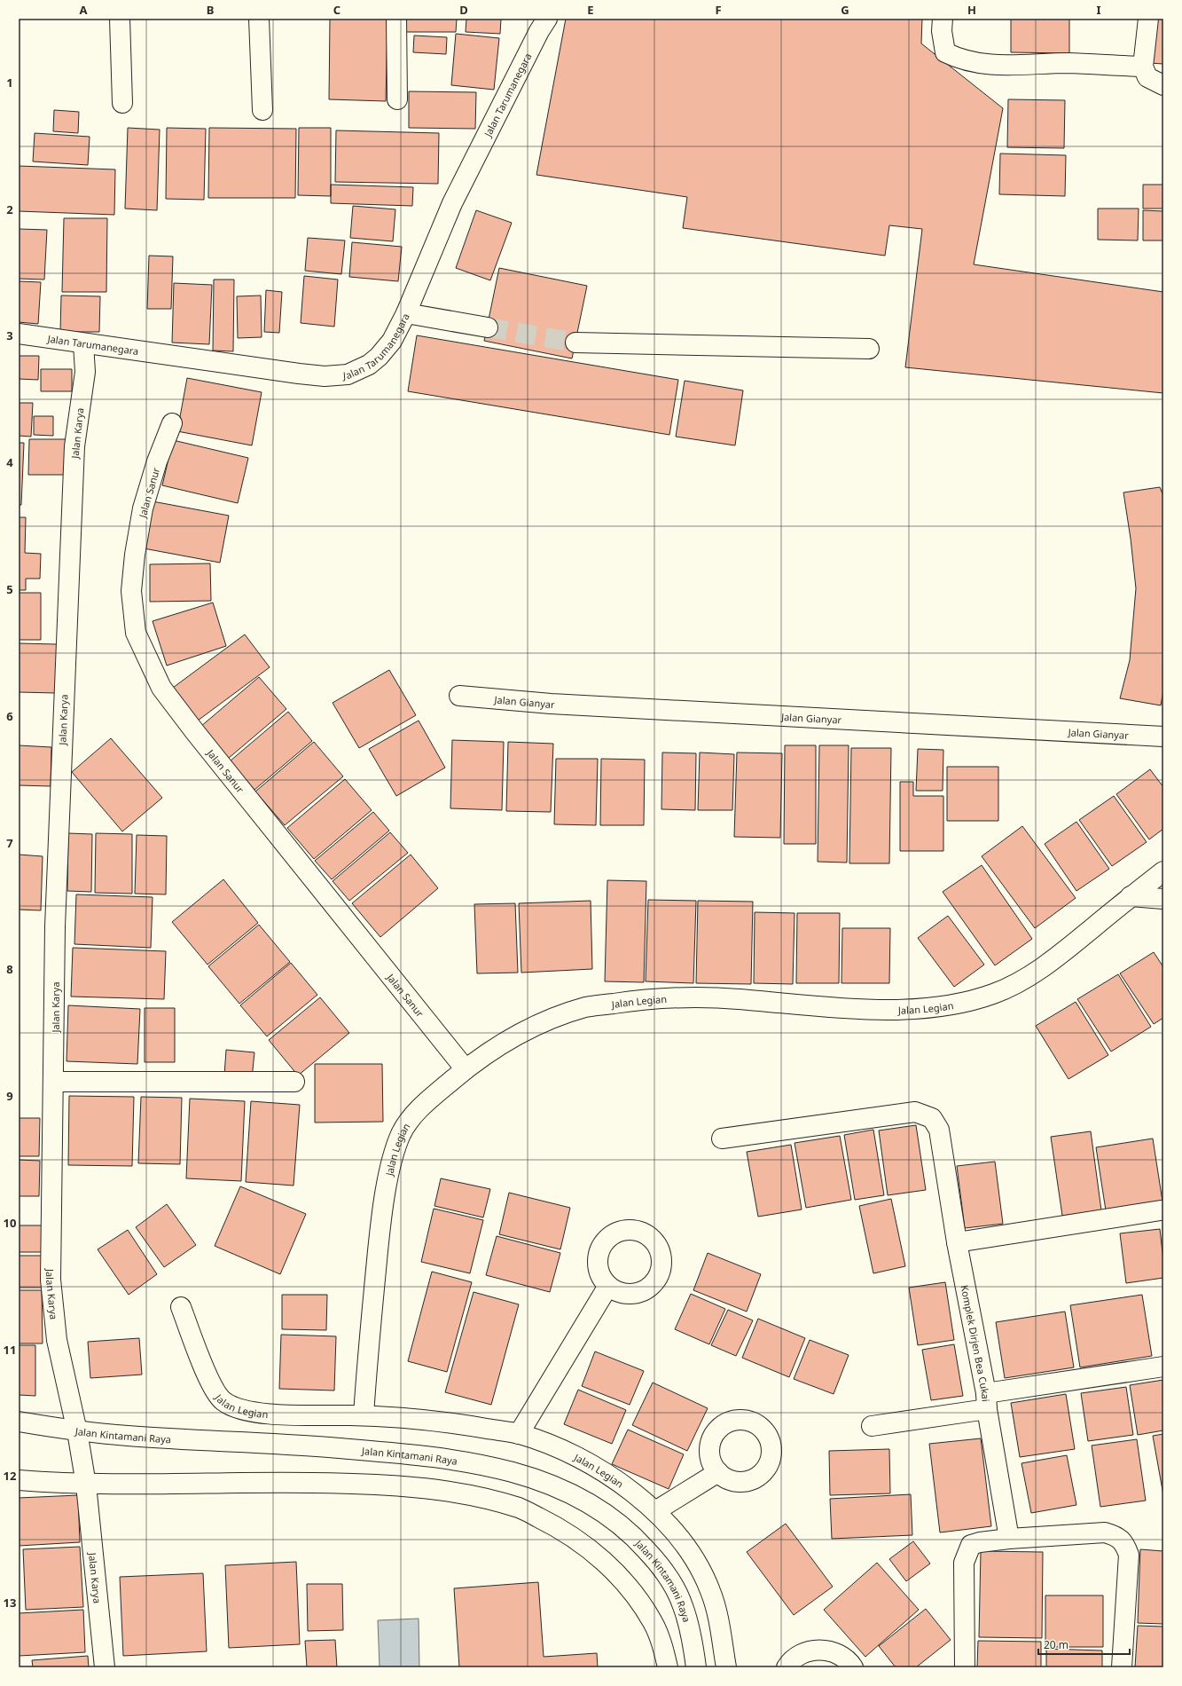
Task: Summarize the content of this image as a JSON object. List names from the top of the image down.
{
  "streets": {
    "street": [
      "Jalan Tarumanegara",
      "Jalan Karya",
      "Jalan Sanur",
      "Jalan Gianyar",
      "Jalan Legian",
      "Komplek Dirjen Bea Cukai",
      "Jalan Kintamani Raya"
    ]
  },
  "crossings": [
    ["Jalan Tarumanegara", "Jalan Karya"],
    ["Jalan Karya", "Jalan Kintamani Raya"],
    ["Jalan Sanur", "Jalan Legian"]
  ],
  "scale_bar": "20 m",
  "grid": {
    "columns": [
      "A",
      "B",
      "C",
      "D",
      "E",
      "F",
      "G",
      "H",
      "I"
    ],
    "rows": [
      "1",
      "2",
      "3",
      "4",
      "5",
      "6",
      "7",
      "8",
      "9",
      "10",
      "11",
      "12",
      "13"
    ]
  }
}
